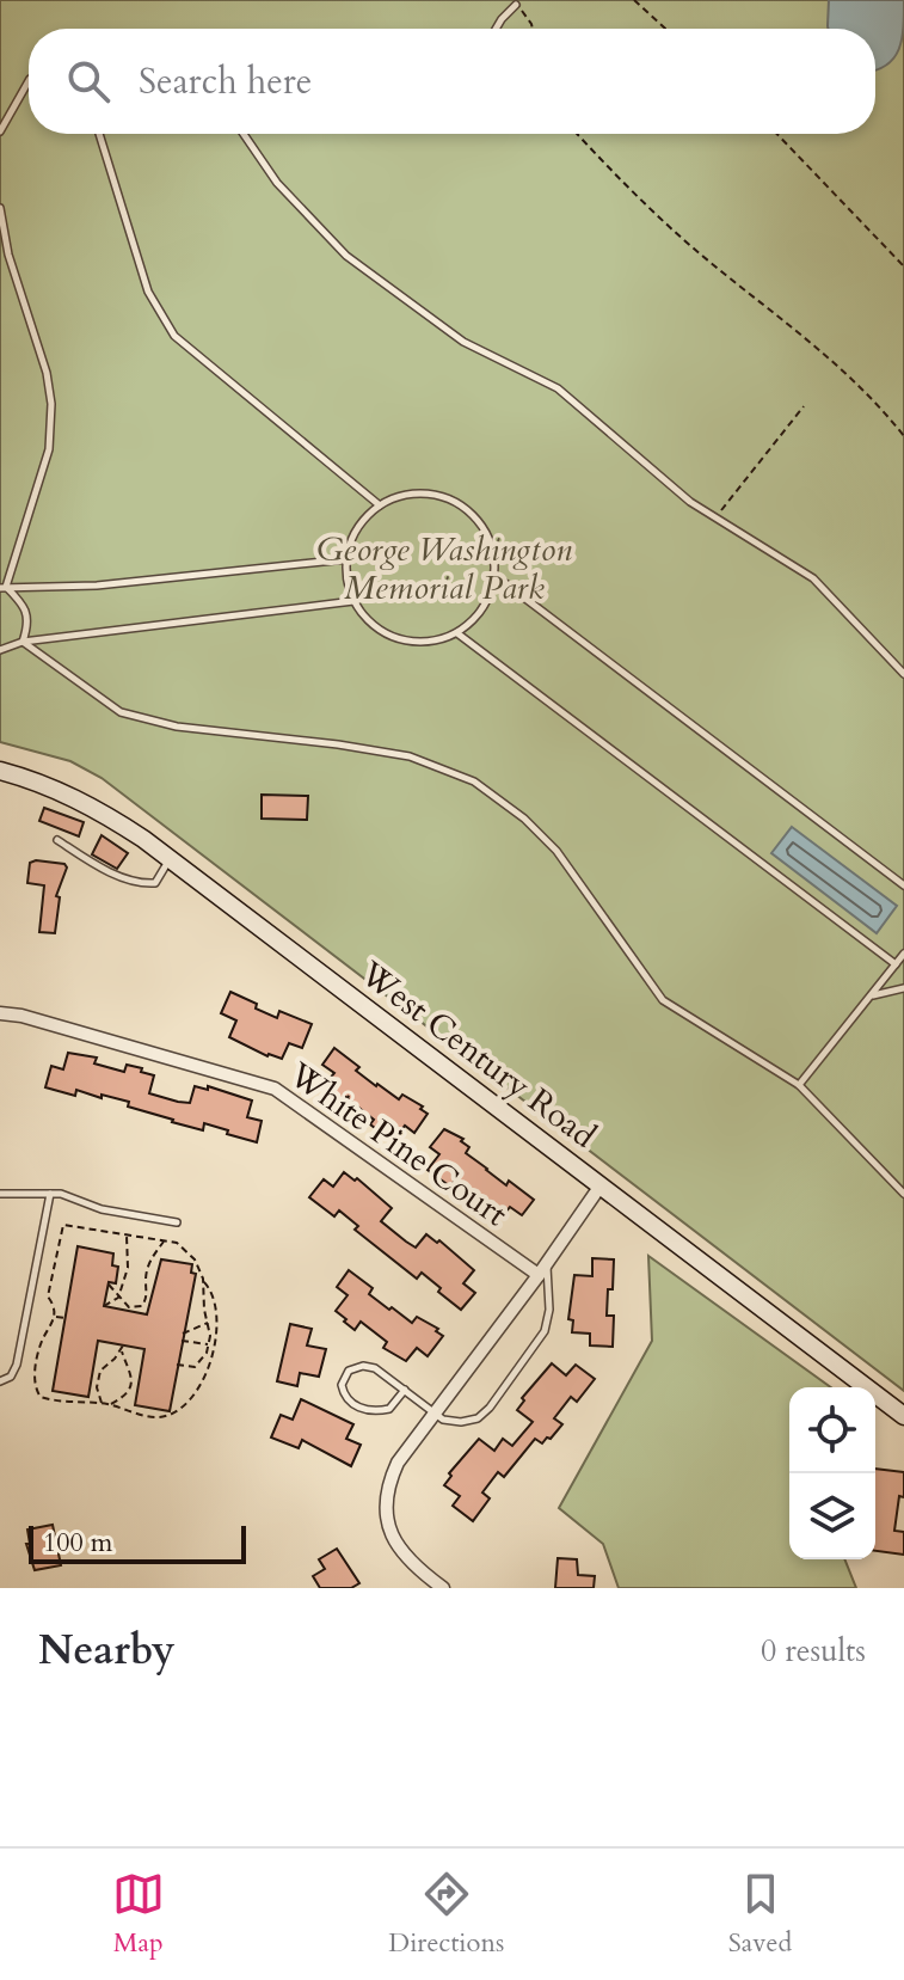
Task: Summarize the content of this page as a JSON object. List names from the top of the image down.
{
  "streets": {
    "main road": ["West Century Road"],
    "street": ["White Pine Court"]
  },
  "parks": ["George Washington Memorial Park"],
  "scale_bar": "100 m",
  "page": {
    "search": "Search here",
    "scale": "100 m",
    "heading": ["Nearby", "0 results"],
    "nav": ["Map", "Directions", "Saved"]
  }
}
